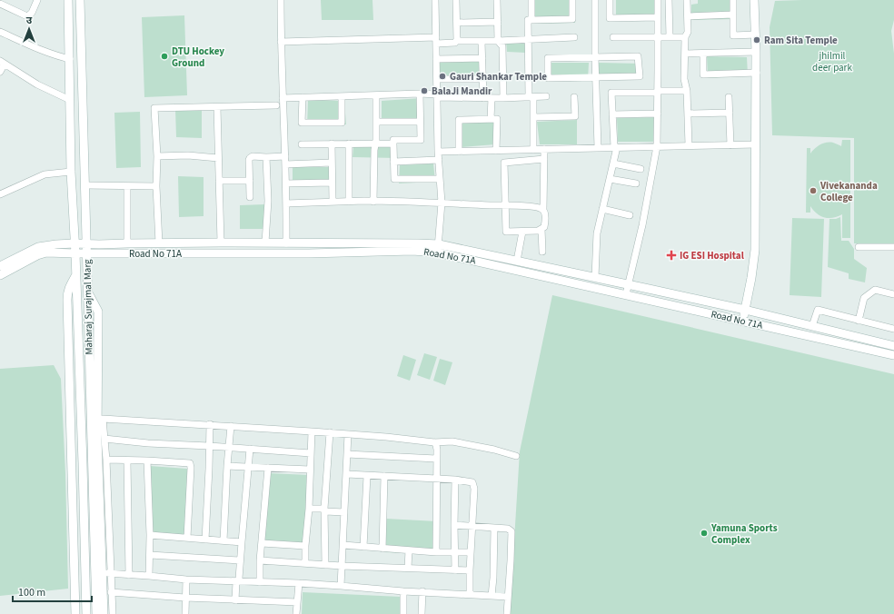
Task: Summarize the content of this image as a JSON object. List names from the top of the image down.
{
  "streets": {
    "street": ["Road No 71A", "Maharaj Surajmal Marg"]
  },
  "crossings": [
    ["Road No 71A", "Maharaj Surajmal Marg"]
  ],
  "parks": ["jhilmil deer park"],
  "places": {
    "other": [
      "Ram Sita Temple",
      "DTU Hockey Ground",
      "Gauri Shankar Temple",
      "BalaJi Mandir",
      "Vivekananda College",
      "Yamuna Sports Complex"
    ],
    "health": ["IG ESI Hospital"]
  },
  "scale_bar": "100 m",
  "north": "top"
}
